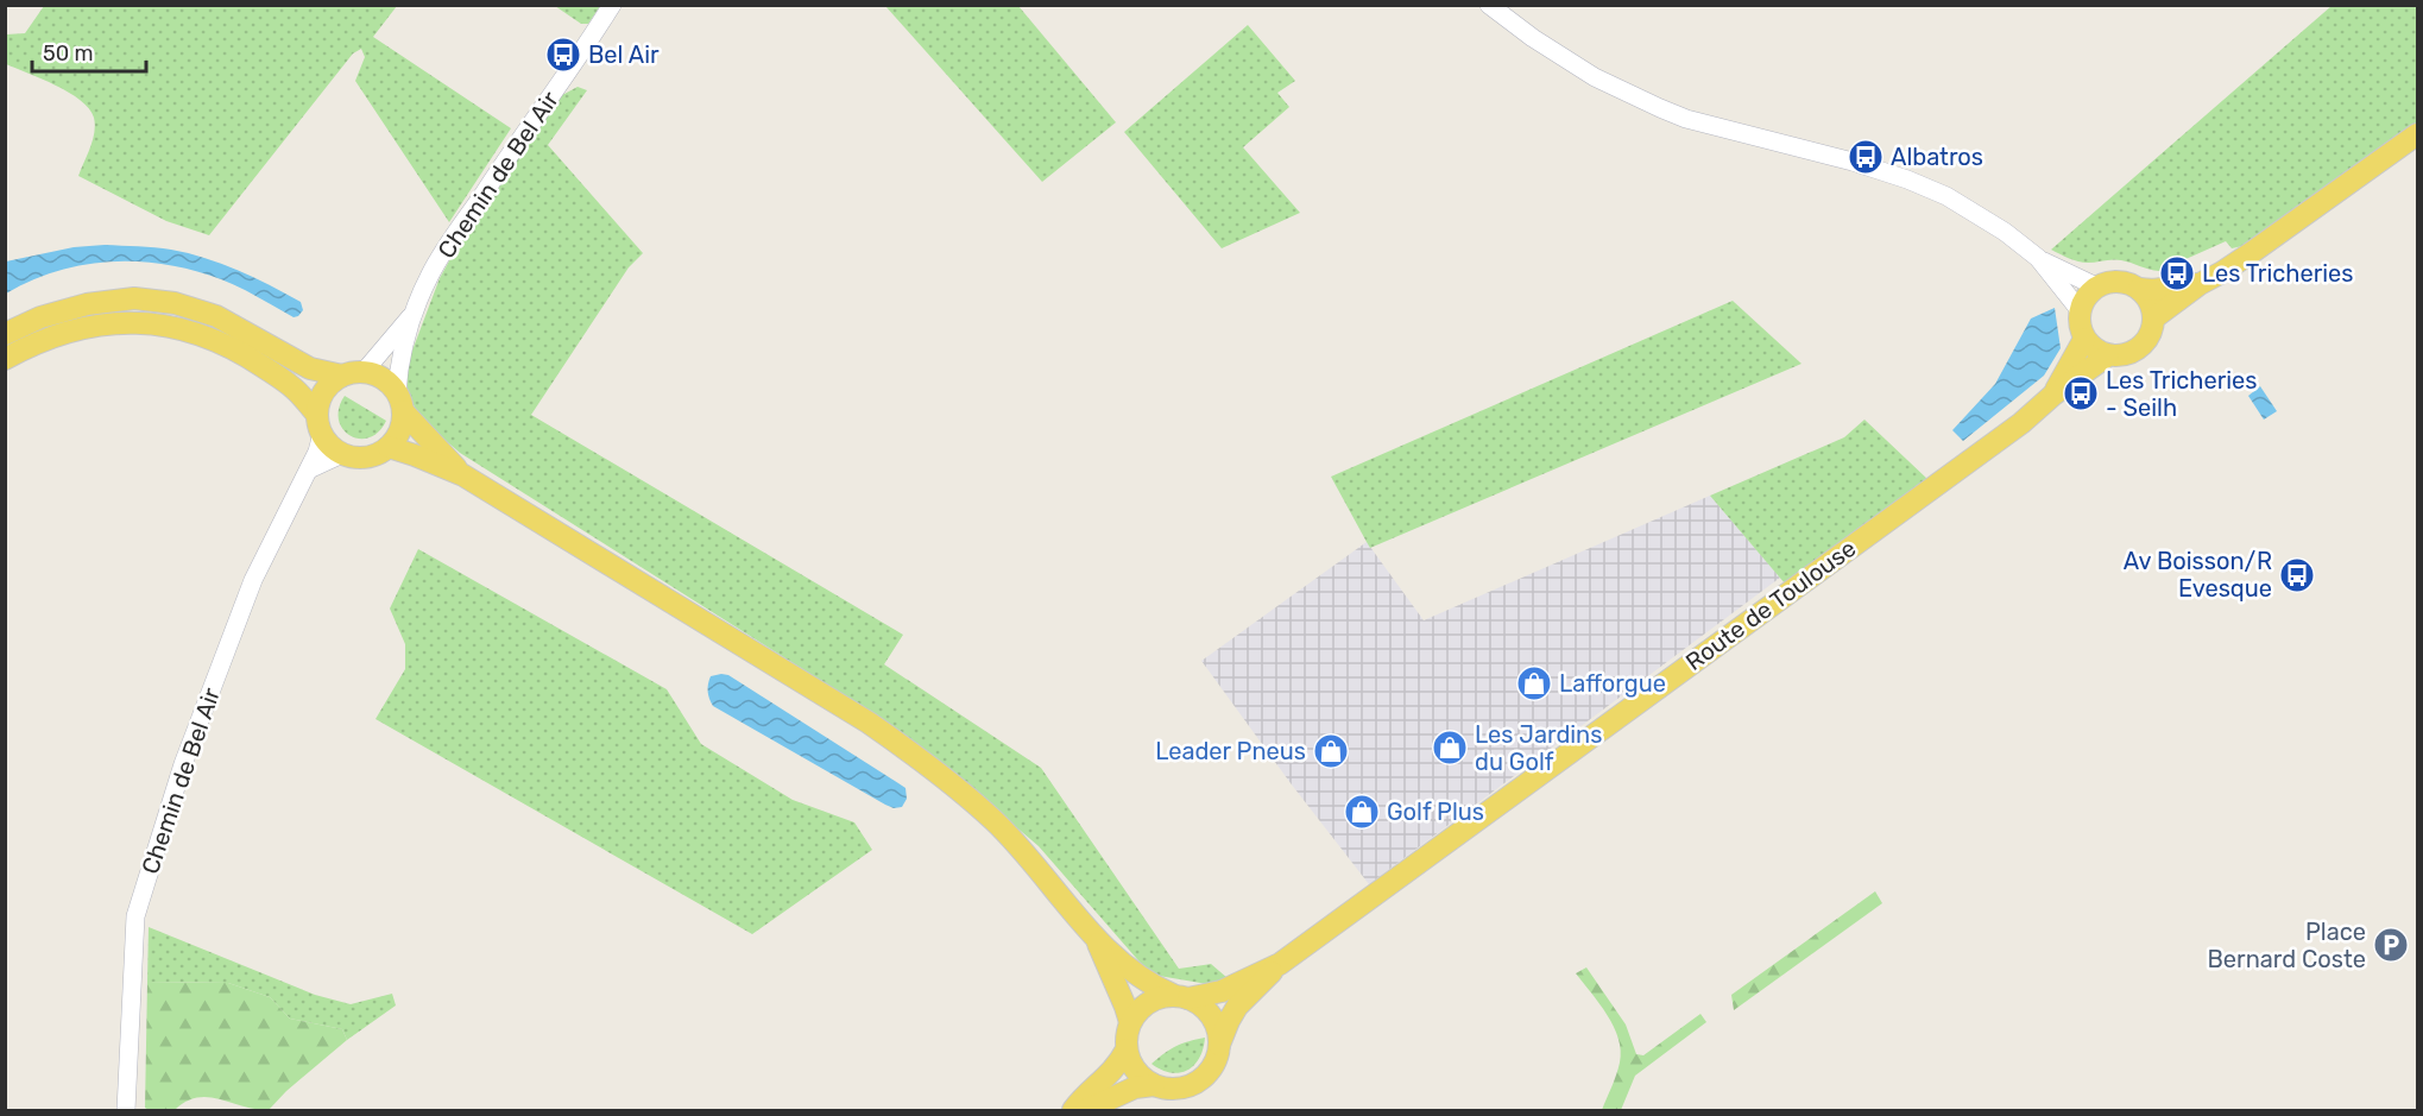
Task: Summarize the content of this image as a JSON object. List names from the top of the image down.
{
  "streets": {
    "main road": ["Route de Toulouse"],
    "street": ["Chemin de Bel Air"]
  },
  "places": {
    "bus stop": [
      "Bel Air",
      "Albatros",
      "Les Tricheries",
      "Les Tricheries - Seilh",
      "Av Boisson/R Evesque"
    ],
    "shop": [
      "Lafforgue",
      "Les Jardins du Golf",
      "Leader Pneus",
      "Golf Plus"
    ],
    "parking": ["Place Bernard Coste"]
  },
  "scale_bar": "50 m"
}
